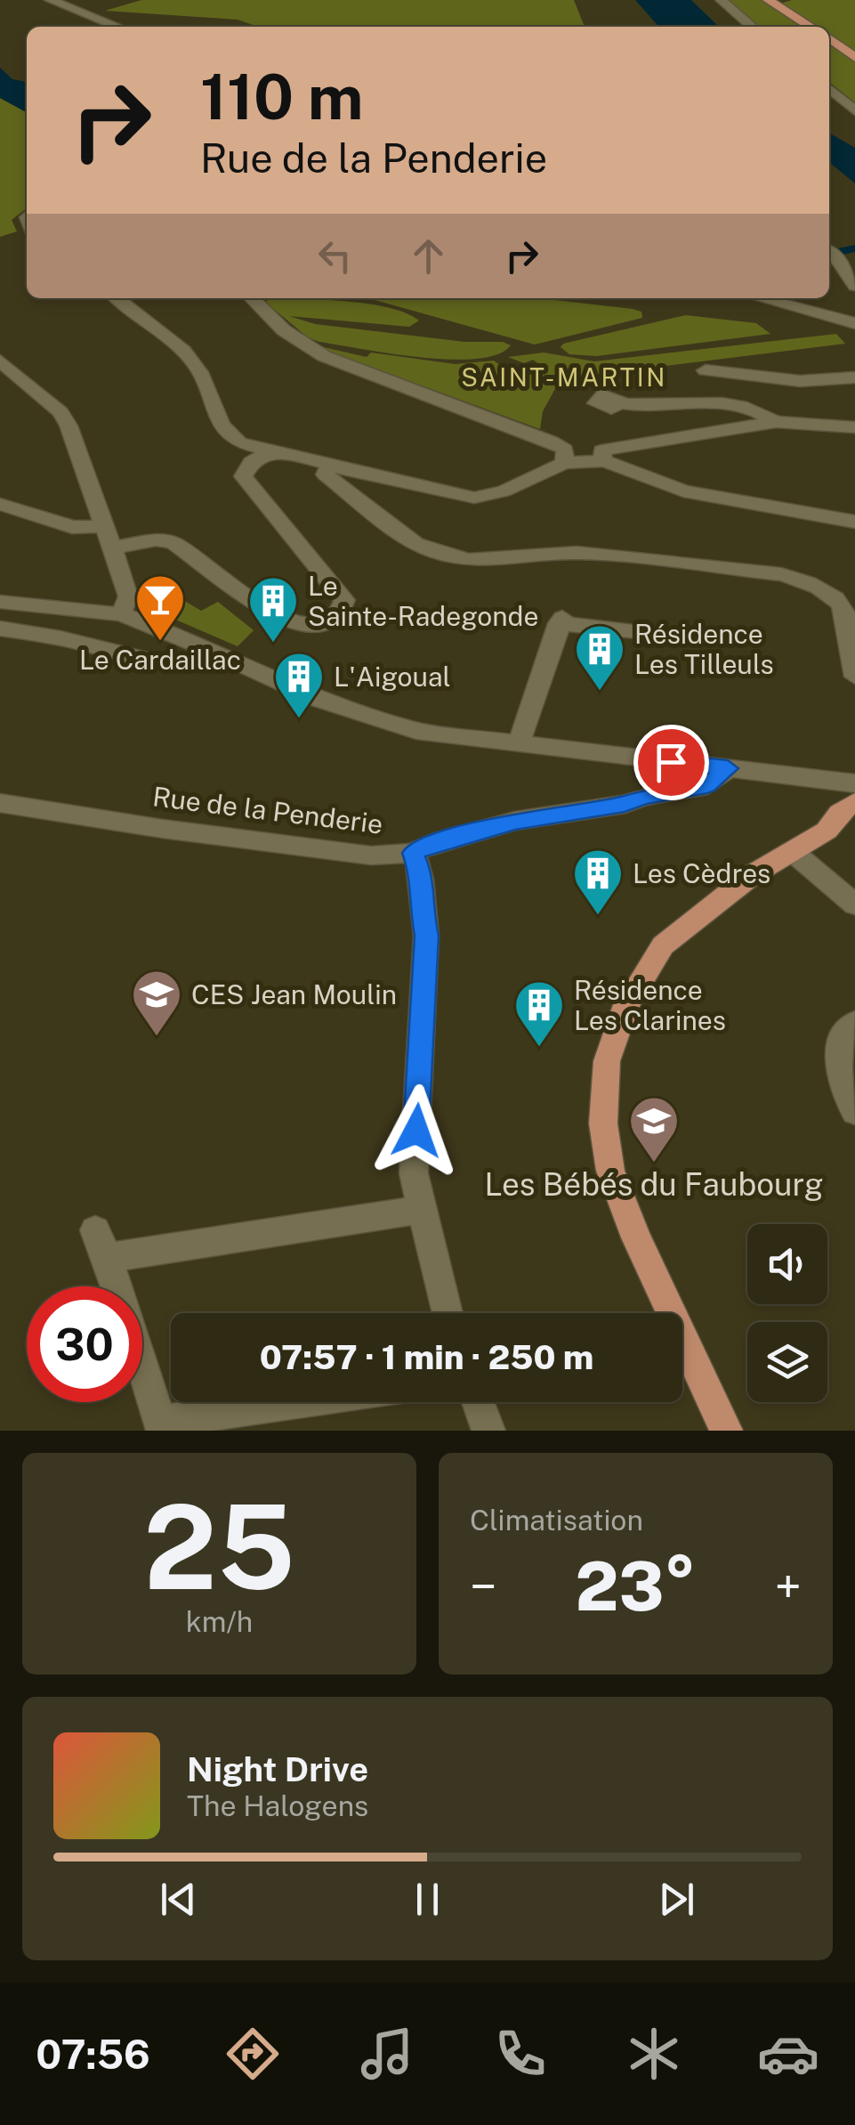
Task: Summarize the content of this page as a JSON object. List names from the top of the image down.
{
  "streets": {
    "street": ["Rue de la Penderie"]
  },
  "districts": ["SAINT-MARTIN"],
  "places": {
    "bar": ["Le Cardaillac"],
    "building": [
      "Le Sainte-Radegonde",
      "Résidence Les Tilleuls",
      "L'Aigoual",
      "Les Cèdres",
      "Résidence Les Clarines"
    ],
    "school or university": ["CES Jean Moulin", "Les Bébés du Faubourg"]
  },
  "page": {
    "turn": ["110 m", "Rue de la Penderie"],
    "limit": "30",
    "trip": "07:57 · 1 min · 250 m",
    "tile": [
      ["25", "km/h"],
      "Climatisation"
    ],
    "heat": ["−", "23°", "+"],
    "song": ["Night Drive", "The Halogens"],
    "tabs": "07:56"
  }
}
